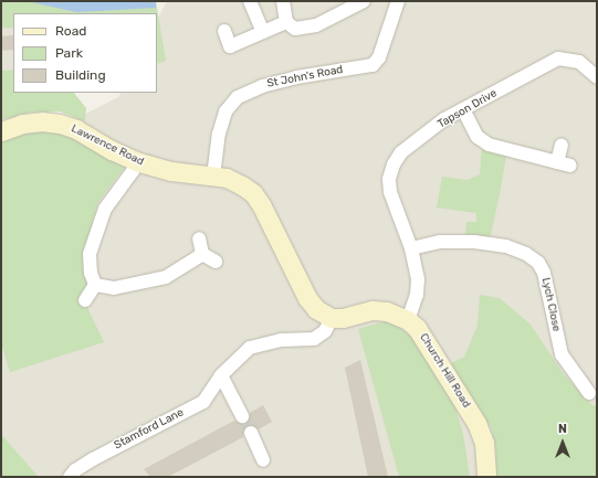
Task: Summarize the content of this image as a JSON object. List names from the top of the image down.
{
  "streets": {
    "street": [
      "St John's Road",
      "Tapson Drive",
      "Lawrence Road",
      "Lych Close",
      "Church Hill Road",
      "Stamford Lane"
    ]
  },
  "crossings": [
    ["St John's Road", "Lawrence Road"],
    ["Tapson Drive", "Lych Close"],
    ["Tapson Drive", "Church Hill Road"],
    ["Church Hill Road", "Stamford Lane"]
  ],
  "legend": ["Road", "Park", "Building"],
  "north": "top"
}
